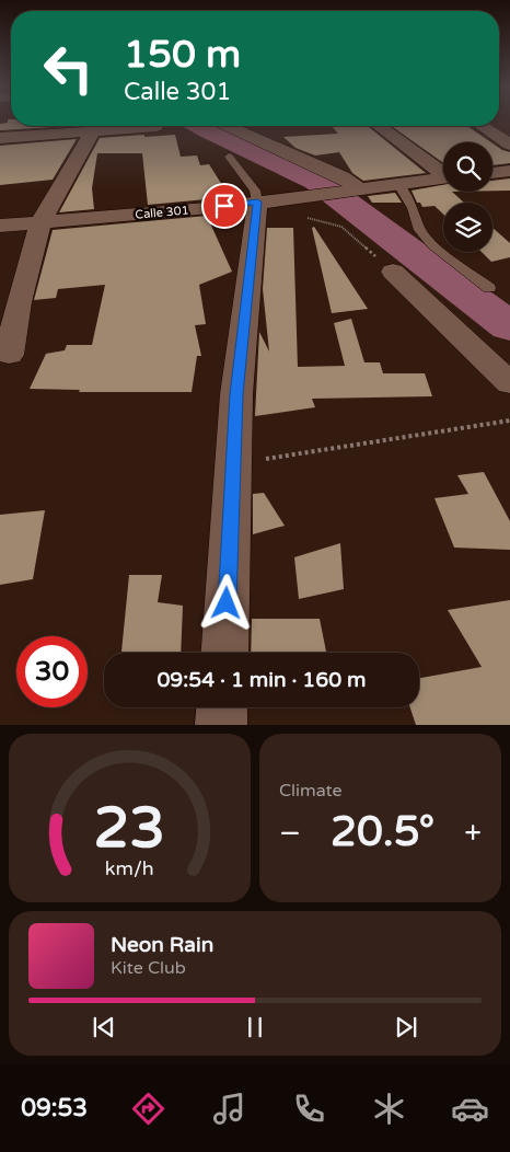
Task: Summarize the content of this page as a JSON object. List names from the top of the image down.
{
  "streets": {
    "street": ["Calle 301"]
  },
  "page": {
    "turn": ["150 m", "Calle 301"],
    "limit": "30",
    "trip": "09:54 · 1 min · 160 m",
    "tile": "Climate",
    "heat": ["−", "20.5°", "+"],
    "song": ["Neon Rain", "Kite Club"],
    "tabs": "09:53",
    "gauge": ["23", "km/h"]
  }
}
